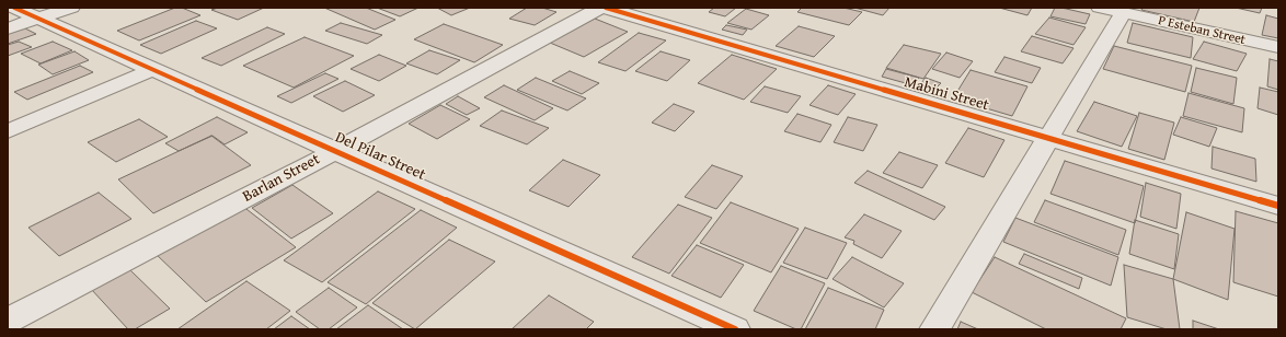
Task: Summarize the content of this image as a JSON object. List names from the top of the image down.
{
  "streets": {
    "street": [
      "P Esteban Street",
      "Mabini Street",
      "Del Pilar Street",
      "Barlan Street"
    ]
  },
  "crossings": [
    ["Del Pilar Street", "Barlan Street"]
  ]
}
